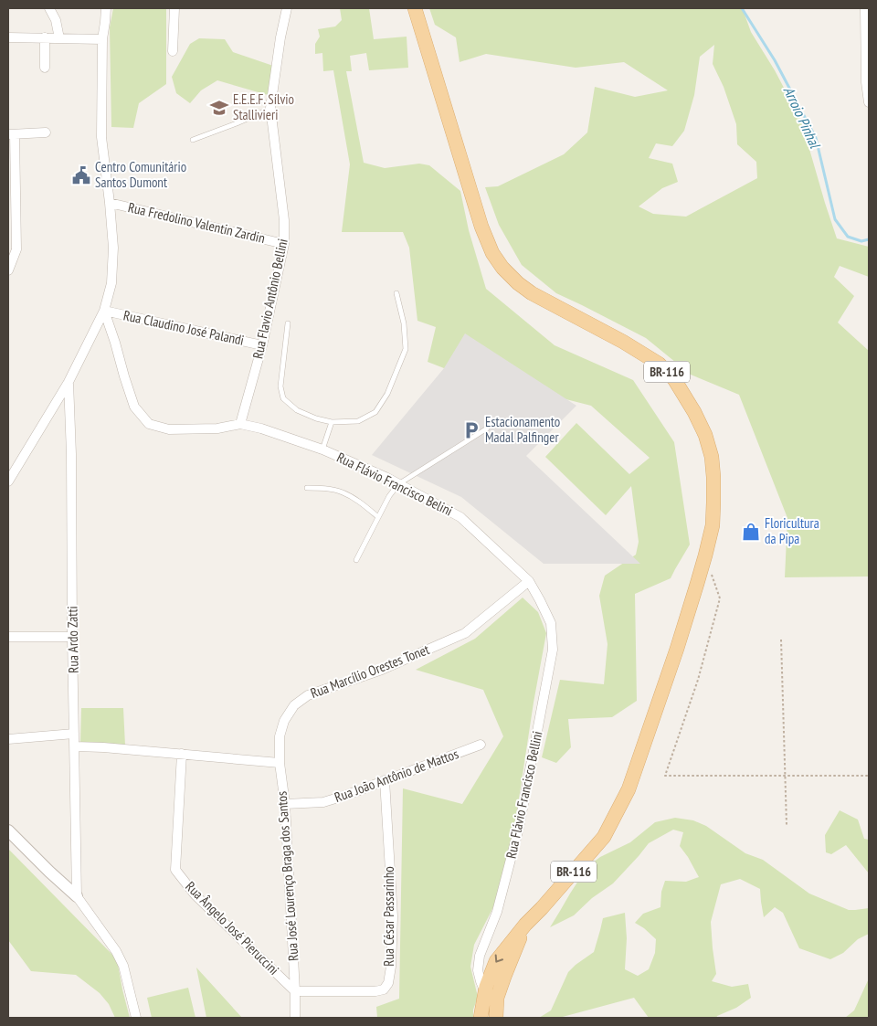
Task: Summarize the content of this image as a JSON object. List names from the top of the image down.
{
  "streets": {
    "main road": ["BR-116"],
    "street": [
      "Rua Fredolino Valentin Zardin",
      "Rua Flavio Antônio Bellini",
      "Rua Claudino José Palandi",
      "Rua Flávio Francisco Belini",
      "Rua Ardo Zatti",
      "Rua Marcílio Orestes Tonet",
      "Rua João Antônio de Mattos",
      "Rua Flávio Francisco Bellini",
      "Rua José Lourenço Braga dos Santos",
      "Rua César Passarinho",
      "Rua Ângelo José Pieruccini"
    ]
  },
  "crossings": [
    ["Rua Fredolino Valentin Zardin", "Rua Flavio Antônio Bellini"],
    ["Rua Flavio Antônio Bellini", "Rua Claudino José Palandi"],
    ["Rua Flavio Antônio Bellini", "Rua Flávio Francisco Belini"],
    ["BR-116", "Rua Flávio Francisco Bellini"],
    ["Rua Flávio Francisco Belini", "Rua Marcílio Orestes Tonet"],
    ["Rua Flávio Francisco Belini", "Rua Flávio Francisco Bellini"],
    ["Rua Marcílio Orestes Tonet", "Rua Flávio Francisco Bellini"],
    ["Rua Marcílio Orestes Tonet", "Rua José Lourenço Braga dos Santos"],
    ["Rua João Antônio de Mattos", "Rua José Lourenço Braga dos Santos"],
    ["Rua João Antônio de Mattos", "Rua César Passarinho"],
    ["Rua José Lourenço Braga dos Santos", "Rua César Passarinho"],
    ["Rua José Lourenço Braga dos Santos", "Rua Ângelo José Pieruccini"],
    ["Rua César Passarinho", "Rua Ângelo José Pieruccini"]
  ],
  "water": ["Arroio Pinhal"],
  "places": {
    "school or university": ["E.E.E.F. Sílvio Stallivieri"],
    "public building": ["Centro Comunitário Santos Dumont"],
    "parking": ["Estacionamento Madal Palfinger"],
    "shop": ["Floricultura da Pipa"]
  }
}
